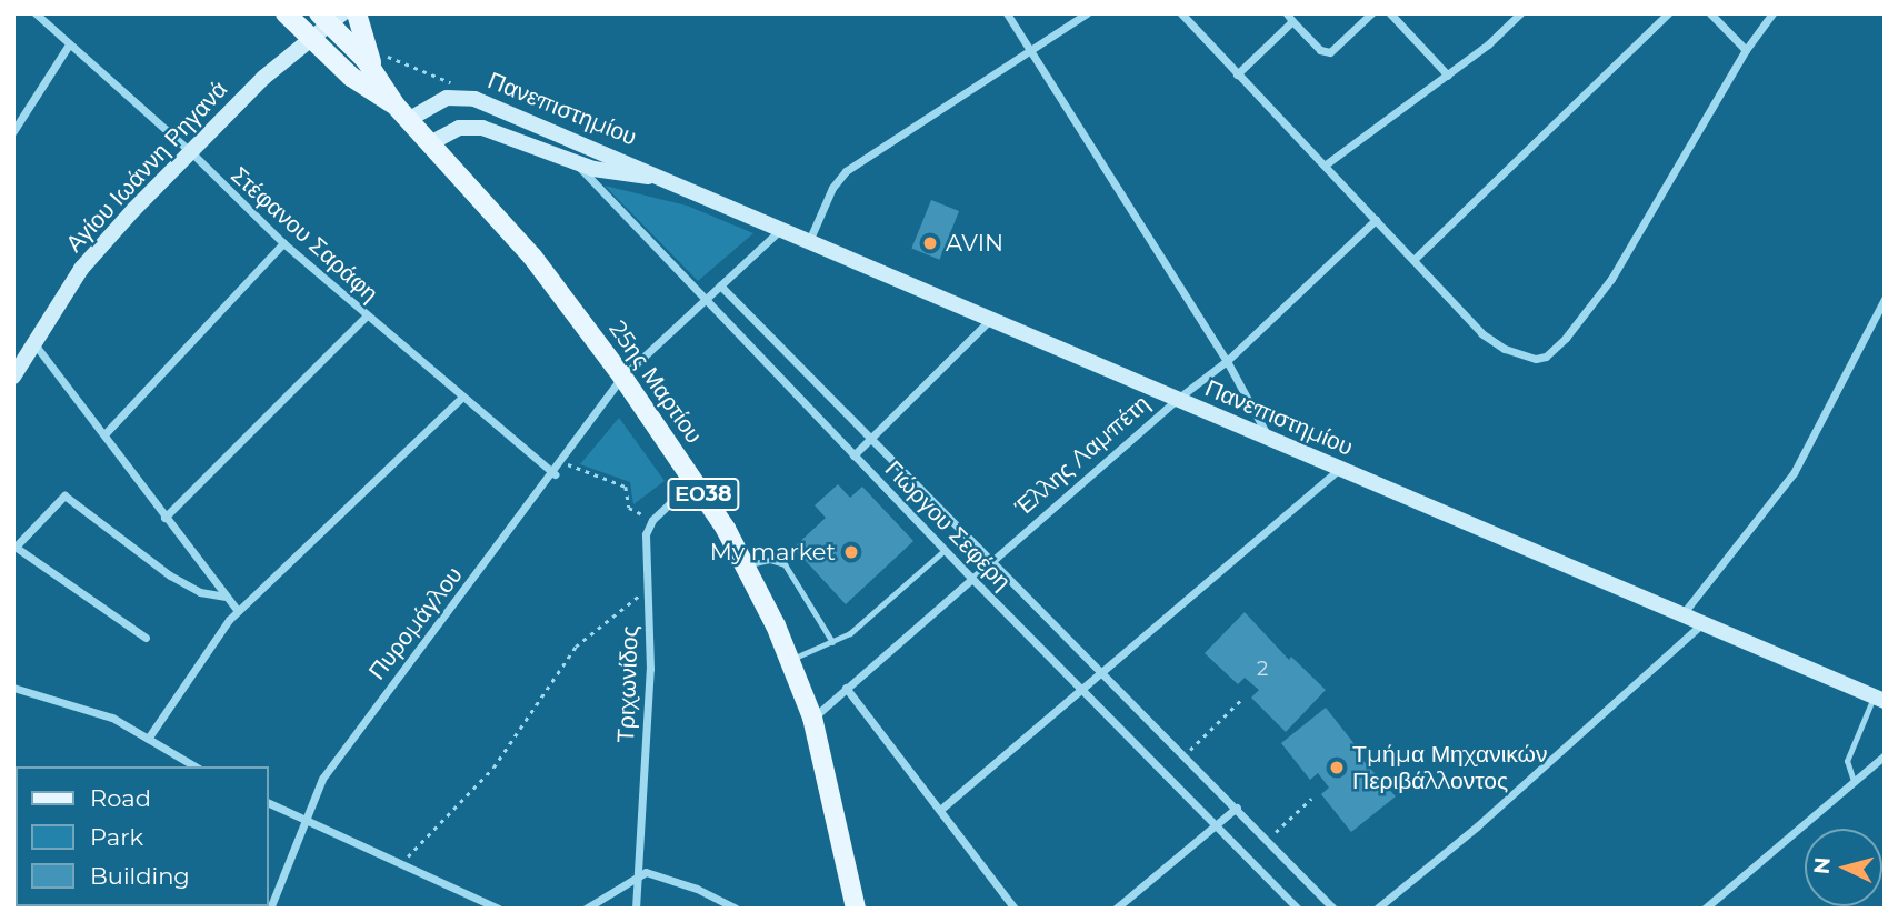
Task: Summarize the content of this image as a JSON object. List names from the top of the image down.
{
  "streets": {
    "main road": ["25ης Μαρτίου", "ΕΟ38"],
    "street": [
      "Πανεπιστημίου",
      "Αγίου Ιωάννη Ρηγανά",
      "Στέφανου Σαράφη",
      "Έλλης Λαμπέτη",
      "Γιώργου Σεφέρη",
      "Πυρομάγλου",
      "Τριχωνίδος"
    ]
  },
  "crossings": [
    ["Πανεπιστημίου", "25ης Μαρτίου"],
    ["Πανεπιστημίου", "Έλλης Λαμπέτη"],
    ["Πανεπιστημίου", "ΕΟ38"],
    ["Πανεπιστημίου", "Γιώργου Σεφέρη"],
    ["Πανεπιστημίου", "Πυρομάγλου"],
    ["Αγίου Ιωάννη Ρηγανά", "Στέφανου Σαράφη"],
    ["Αγίου Ιωάννη Ρηγανά", "ΕΟ38"],
    ["Στέφανου Σαράφη", "Πυρομάγλου"],
    ["25ης Μαρτίου", "Έλλης Λαμπέτη"],
    ["25ης Μαρτίου", "ΕΟ38"],
    ["25ης Μαρτίου", "Πυρομάγλου"],
    ["Έλλης Λαμπέτη", "Γιώργου Σεφέρη"],
    ["Γιώργου Σεφέρη", "Πυρομάγλου"]
  ],
  "places": ["AVIN", "My market", "Τμήμα Μηχανικών Περιβάλλοντος"],
  "house_numbers": ["2"],
  "legend": ["Road", "Park", "Building"],
  "north": "left"
}
